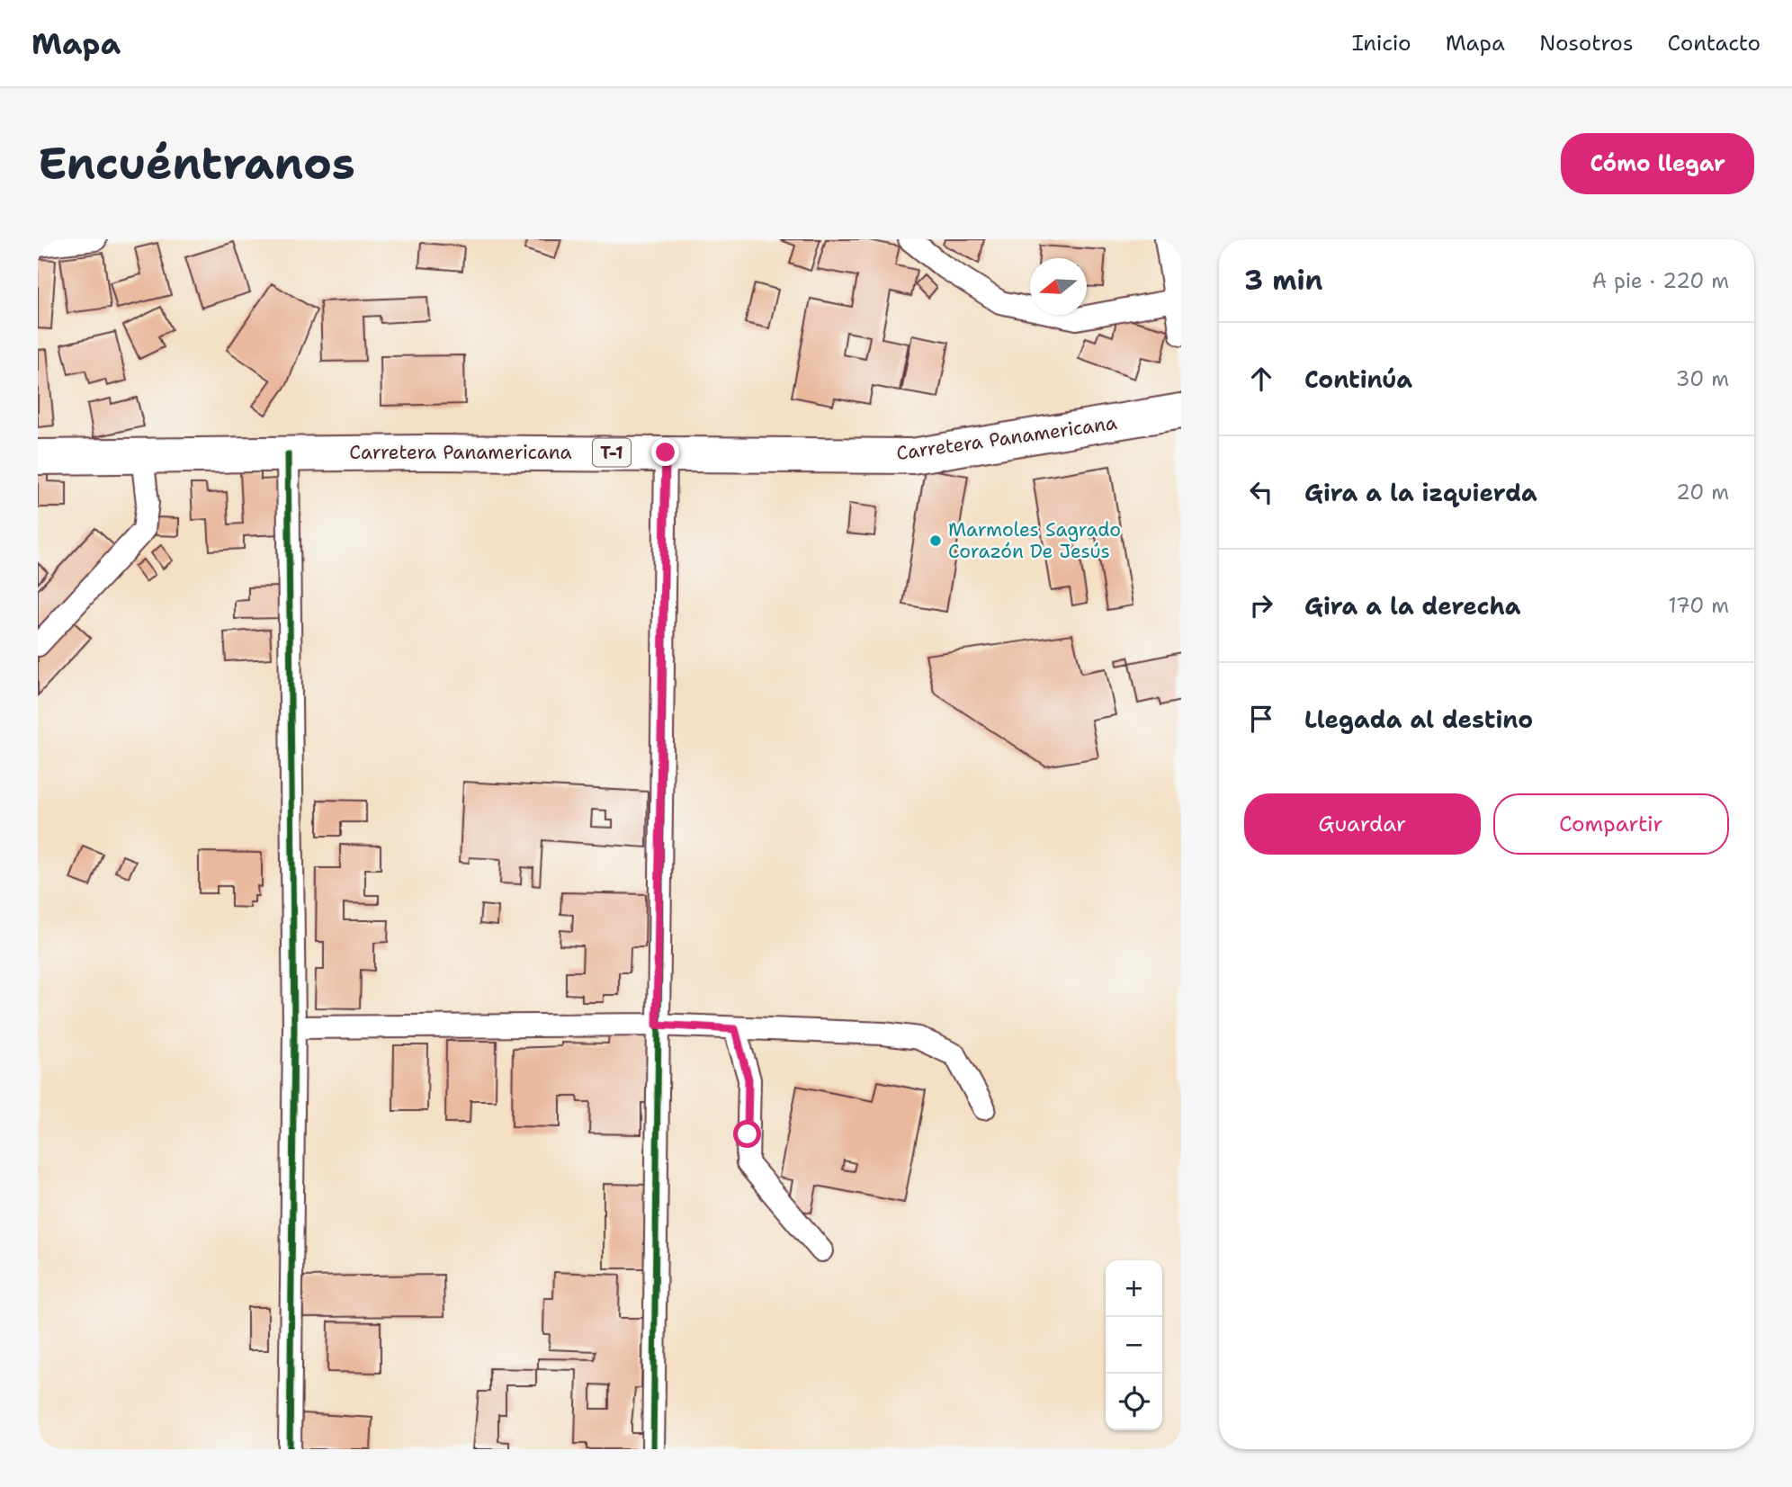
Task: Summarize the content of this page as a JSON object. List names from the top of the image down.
{
  "streets": {
    "highway": ["Carretera Panamericana", "T-1"]
  },
  "places": ["Marmoles Sagrado Corazón De Jesús"],
  "north": "left",
  "page": {
    "header": "Mapa",
    "nav": [
      "Inicio",
      "Mapa",
      "Nosotros",
      "Contacto"
    ],
    "buttons": [
      "Cómo llegar",
      ["Guardar", "Compartir"]
    ],
    "title": "Encuéntranos",
    "heading": ["3 min", "A pie · 220 m"],
    "list": [
      ["Continúa", "30 m"],
      ["Gira a la izquierda", "20 m"],
      ["Gira a la derecha", "170 m"],
      "Llegada al destino"
    ],
    "map_buttons": ["+", "−"]
  }
}
